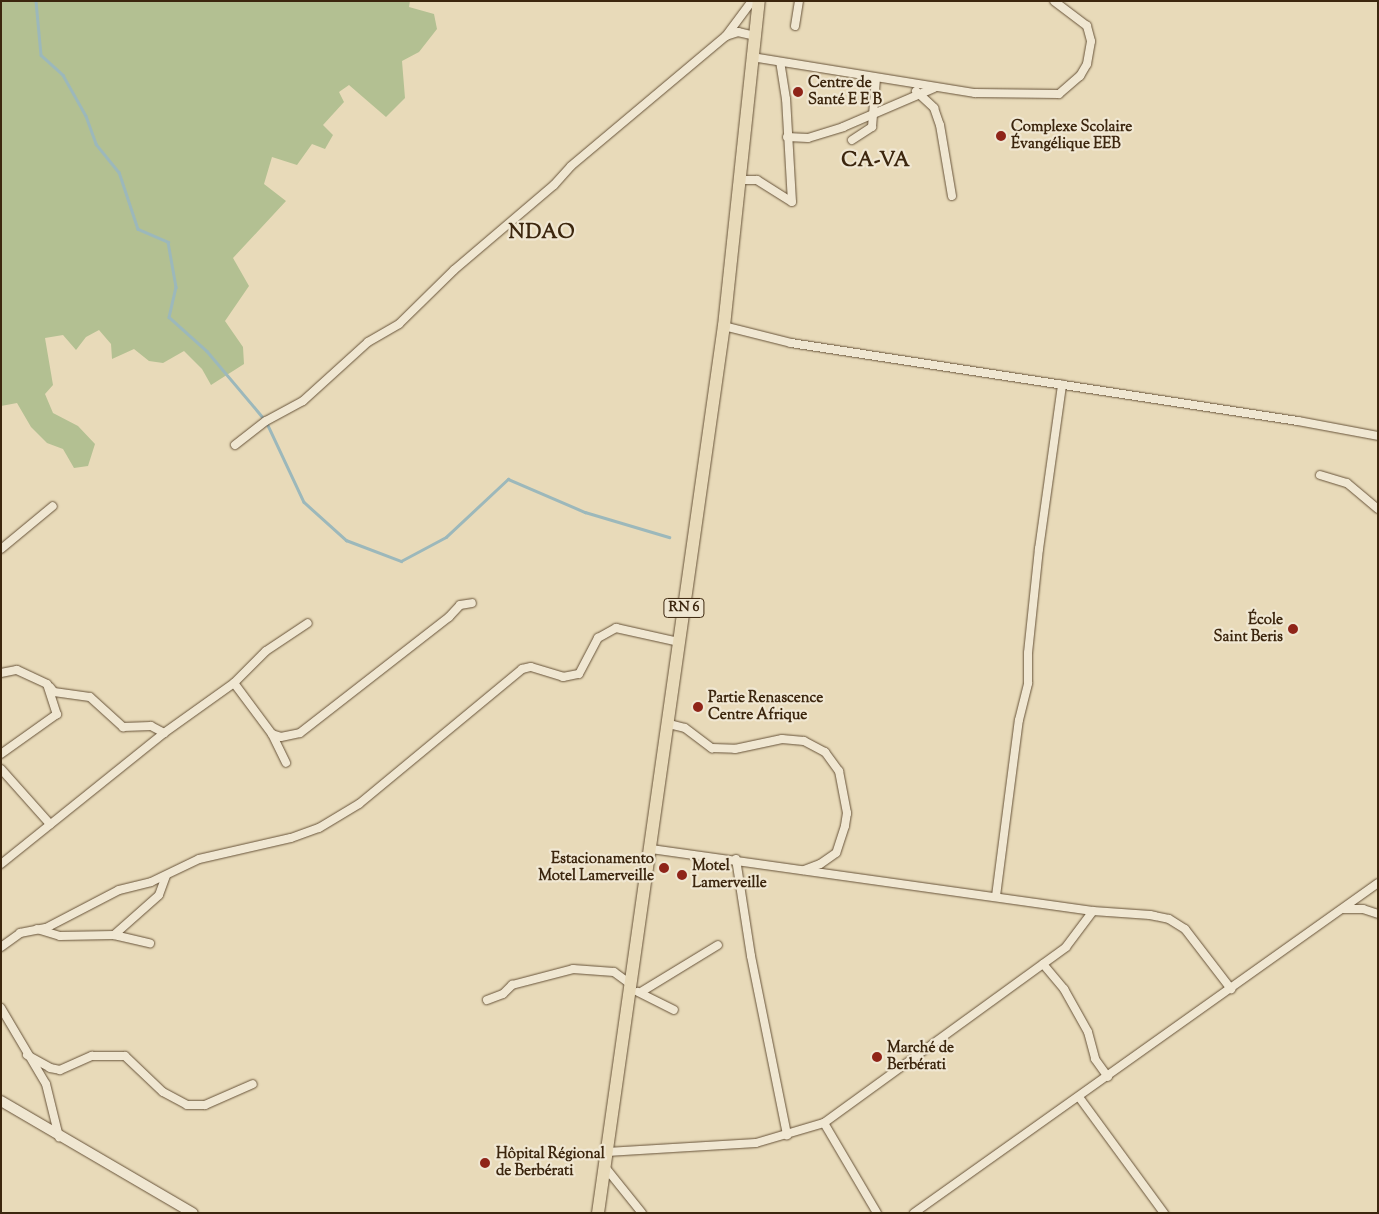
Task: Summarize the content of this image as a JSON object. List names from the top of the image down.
{
  "streets": {
    "main road": ["RN 6"]
  },
  "districts": ["CA-VA", "NDAO"],
  "places": [
    "Centre de Santé E E B",
    "Complexe Scolaire Évangélique EEB",
    "École Saint Beris",
    "Partie Renascence Centre Afrique",
    "Estacionamento Motel Lamerveille",
    "Motel Lamerveille",
    "Marché de Berbérati",
    "Hôpital Régional de Berbérati"
  ]
}
